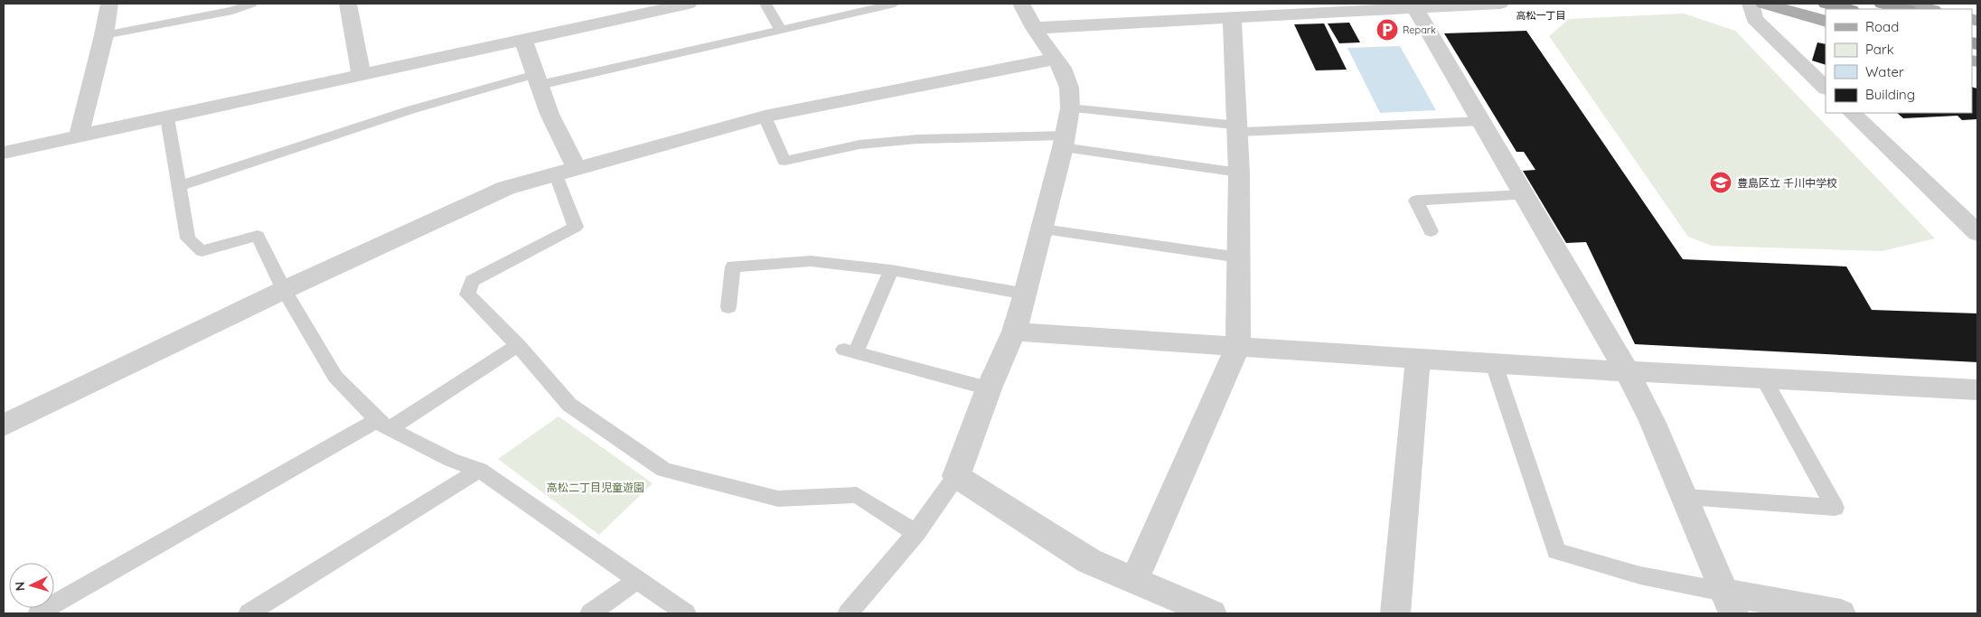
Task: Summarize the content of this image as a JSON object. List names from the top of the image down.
{
  "districts": ["高松一丁目"],
  "parks": ["高松二丁目児童遊園"],
  "places": {
    "parking": ["Repark"],
    "school or university": ["豊島区立 千川中学校"]
  },
  "legend": [
    "Road",
    "Park",
    "Water",
    "Building"
  ],
  "north": "left"
}
